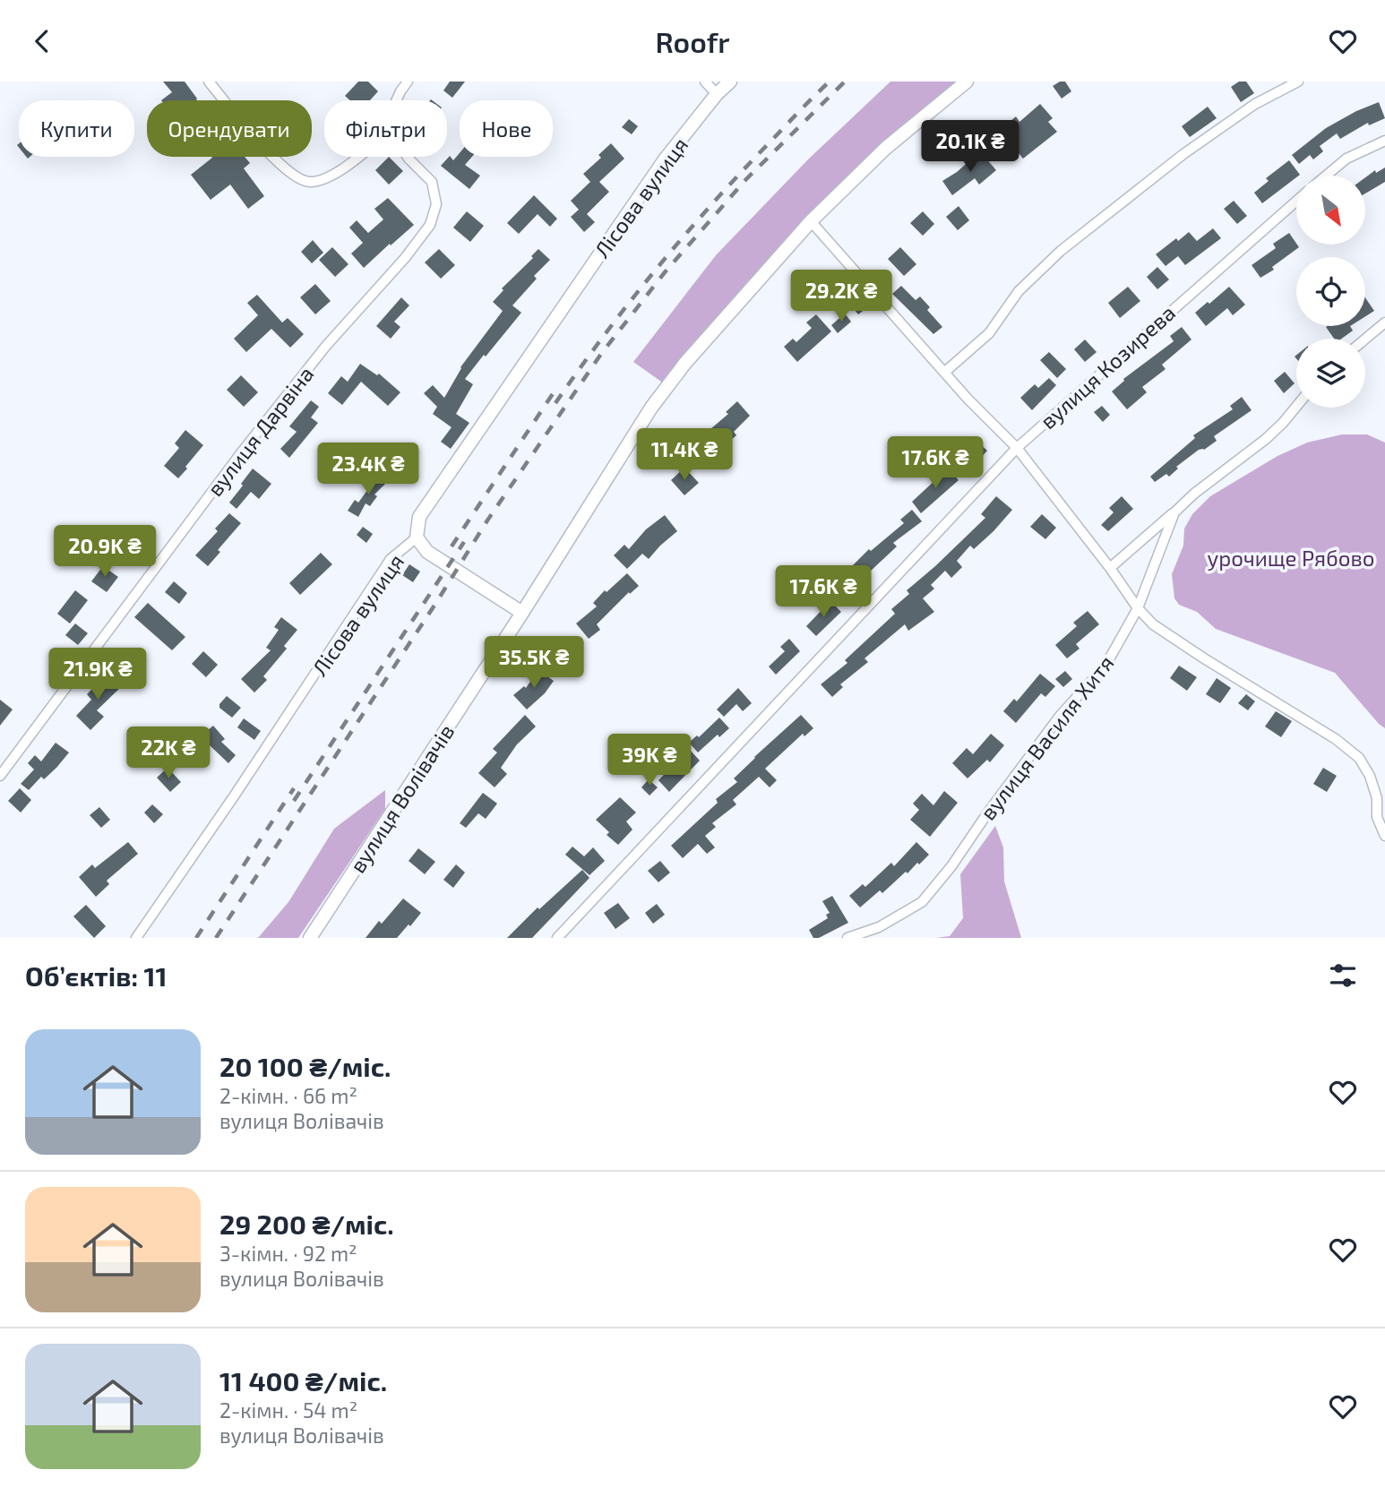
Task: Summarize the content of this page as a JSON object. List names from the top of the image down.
{
  "streets": {
    "street": [
      "Лісова вулиця",
      "вулиця Козирева",
      "вулиця Дарвіна",
      "вулиця Василя Хитя",
      "вулиця Волівачів"
    ]
  },
  "parks": ["урочище Рябово"],
  "north": "bottom right",
  "page": {
    "header": "Roofr",
    "chip": [
      "Купити",
      "Орендувати",
      "Фільтри",
      "Нове"
    ],
    "price": [
      "20.1K ₴",
      "29.2K ₴",
      "11.4K ₴",
      "17.6K ₴",
      "23.4K ₴",
      "20.9K ₴",
      "17.6K ₴",
      "35.5K ₴",
      "21.9K ₴",
      "22K ₴",
      "39K ₴"
    ],
    "heading": "Об’єктів: 11",
    "list": [
      {
        "name": "20 100 ₴/міс.",
        "note": "2-кімн. · 66 m² · вулиця Волівачів"
      },
      {
        "name": "29 200 ₴/міс.",
        "note": "3-кімн. · 92 m² · вулиця Волівачів"
      },
      {
        "name": "11 400 ₴/міс.",
        "note": "2-кімн. · 54 m² · вулиця Волівачів"
      }
    ]
  }
}
